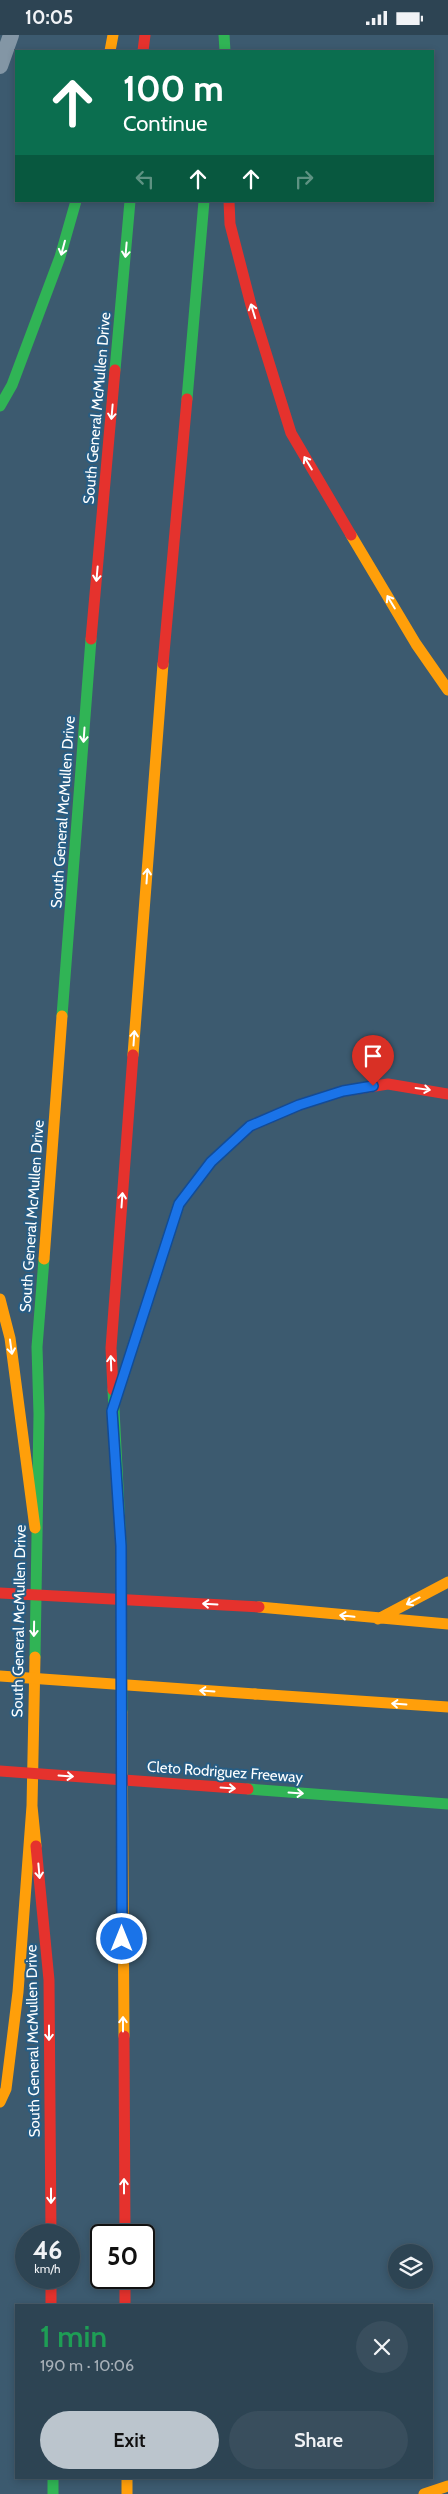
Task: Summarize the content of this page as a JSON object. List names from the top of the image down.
{
  "streets": {
    "main road": ["South General McMullen Drive", "Cleto Rodriguez Freeway"]
  },
  "page": {
    "status": "10:05",
    "turn": ["100 m", "Continue"],
    "speed": "46 km/h",
    "limit": "50",
    "heading": ["1 min", "190 m · 10:06"],
    "buttons": ["Exit", "Share"]
  }
}
